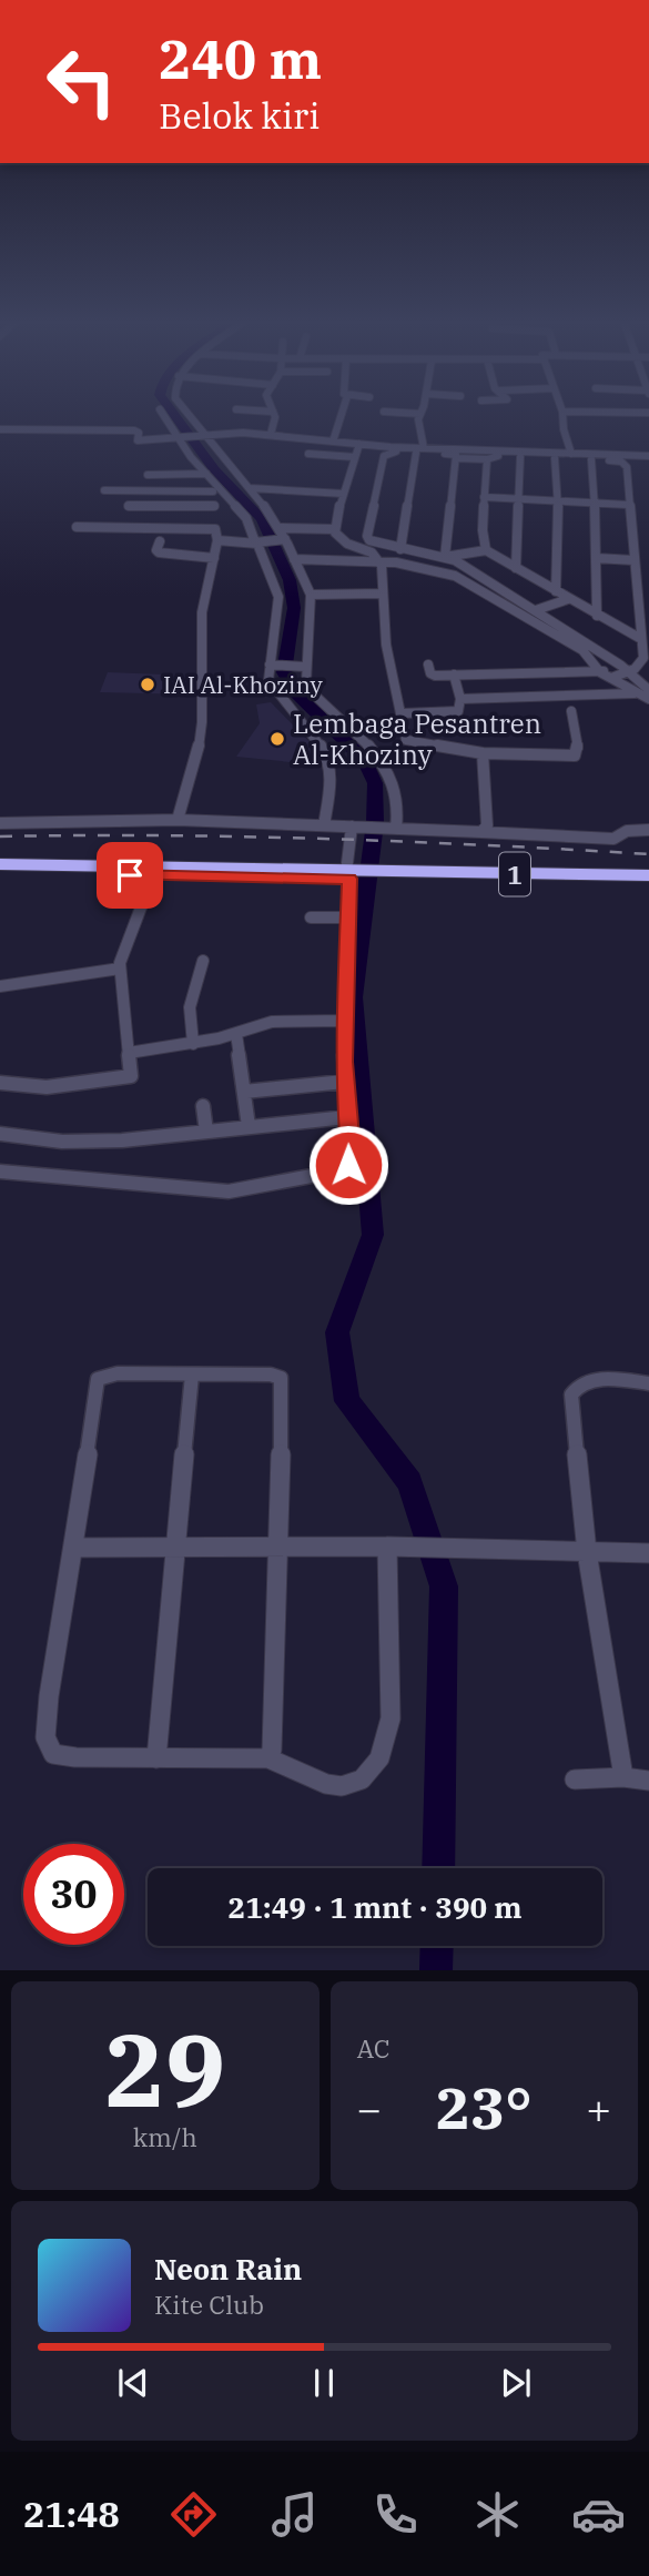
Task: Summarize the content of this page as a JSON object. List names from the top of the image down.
{
  "streets": {
    "highway": ["1"]
  },
  "places": ["IAI Al-Khoziny", "Lembaga Pesantren Al-Khoziny"],
  "page": {
    "turn": ["240 m", "Belok kiri"],
    "limit": "30",
    "trip": "21:49 · 1 mnt · 390 m",
    "tile": [
      ["29", "km/h"],
      "AC"
    ],
    "heat": ["−", "23°", "+"],
    "song": ["Neon Rain", "Kite Club"],
    "tabs": "21:48"
  }
}
